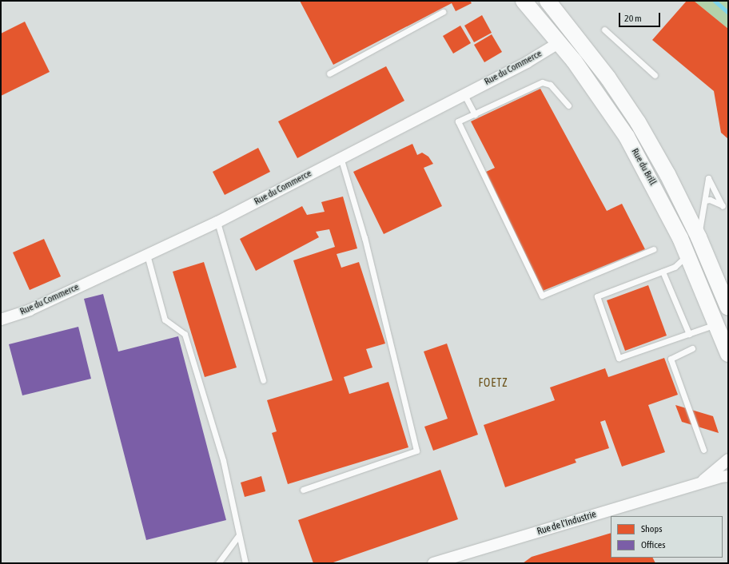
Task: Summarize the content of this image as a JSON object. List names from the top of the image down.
{
  "streets": {
    "main road": ["Rue du Brill"],
    "street": ["Rue du Commerce", "Rue de l'Industrie"]
  },
  "crossings": [
    ["Rue du Commerce", "Rue du Brill"]
  ],
  "districts": ["FOETZ"],
  "legend": ["Shops", "Offices"],
  "scale_bar": "20 m"
}
